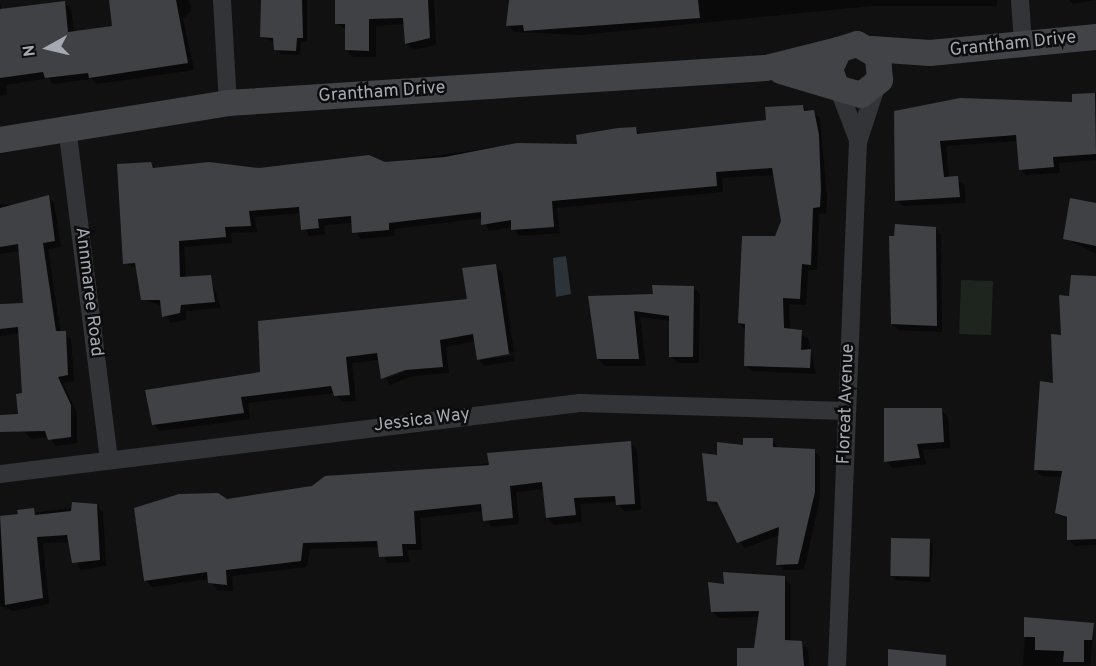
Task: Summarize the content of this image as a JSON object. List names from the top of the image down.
{
  "streets": {
    "street": [
      "Grantham Drive",
      "Annmaree Road",
      "Floreat Avenue",
      "Jessica Way"
    ]
  },
  "crossings": [
    ["Grantham Drive", "Annmaree Road"],
    ["Grantham Drive", "Floreat Avenue"],
    ["Annmaree Road", "Jessica Way"],
    ["Floreat Avenue", "Jessica Way"]
  ],
  "north": "left"
}
